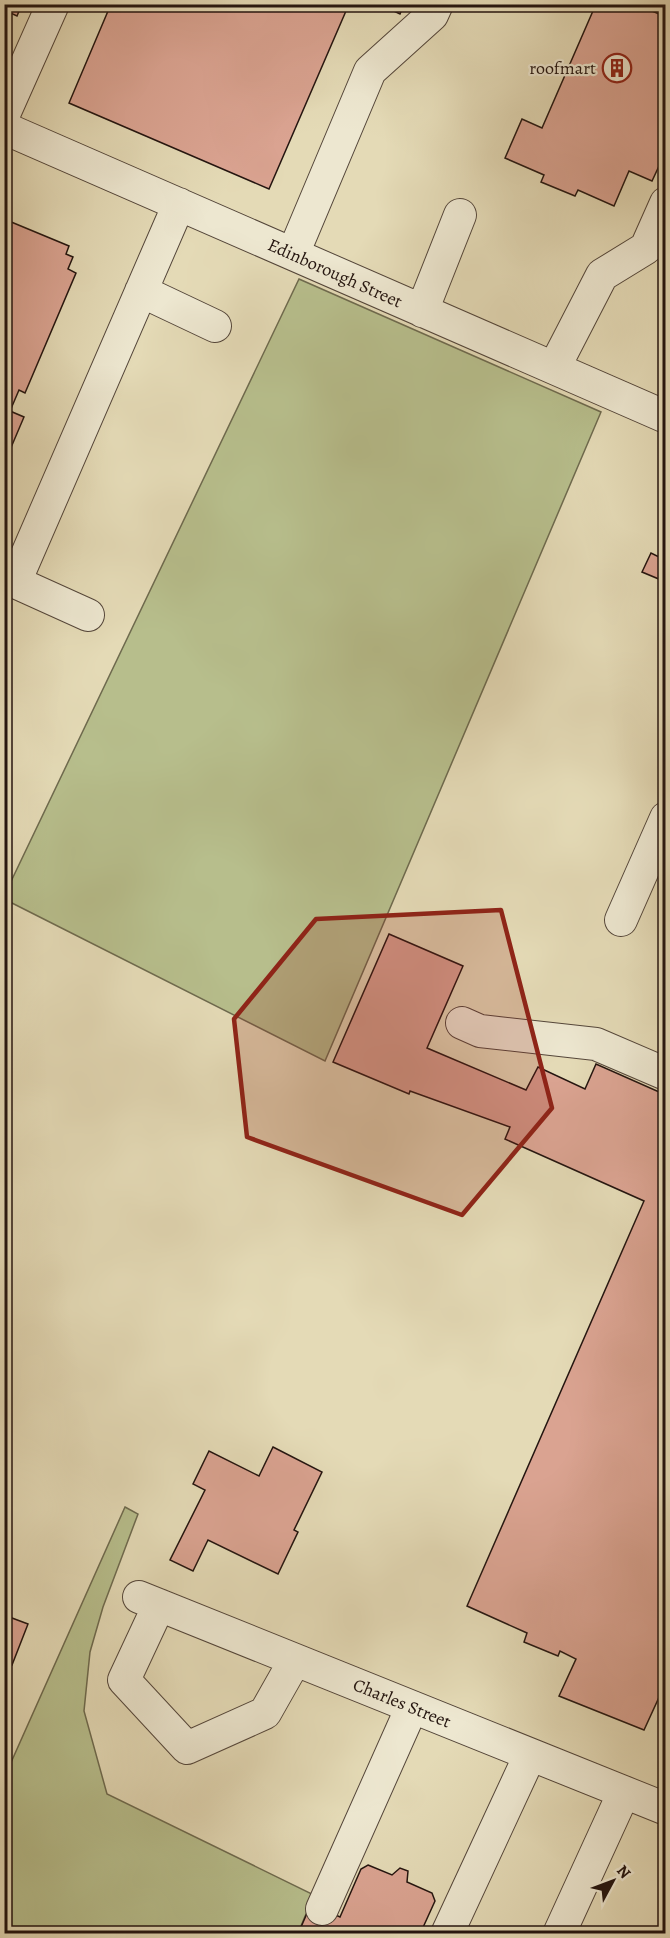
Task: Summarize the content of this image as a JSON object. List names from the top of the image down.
{
  "streets": {
    "street": ["Edinborough Street", "Charles Street"]
  },
  "places": {
    "building": ["roofmart"]
  },
  "north": "top right"
}
